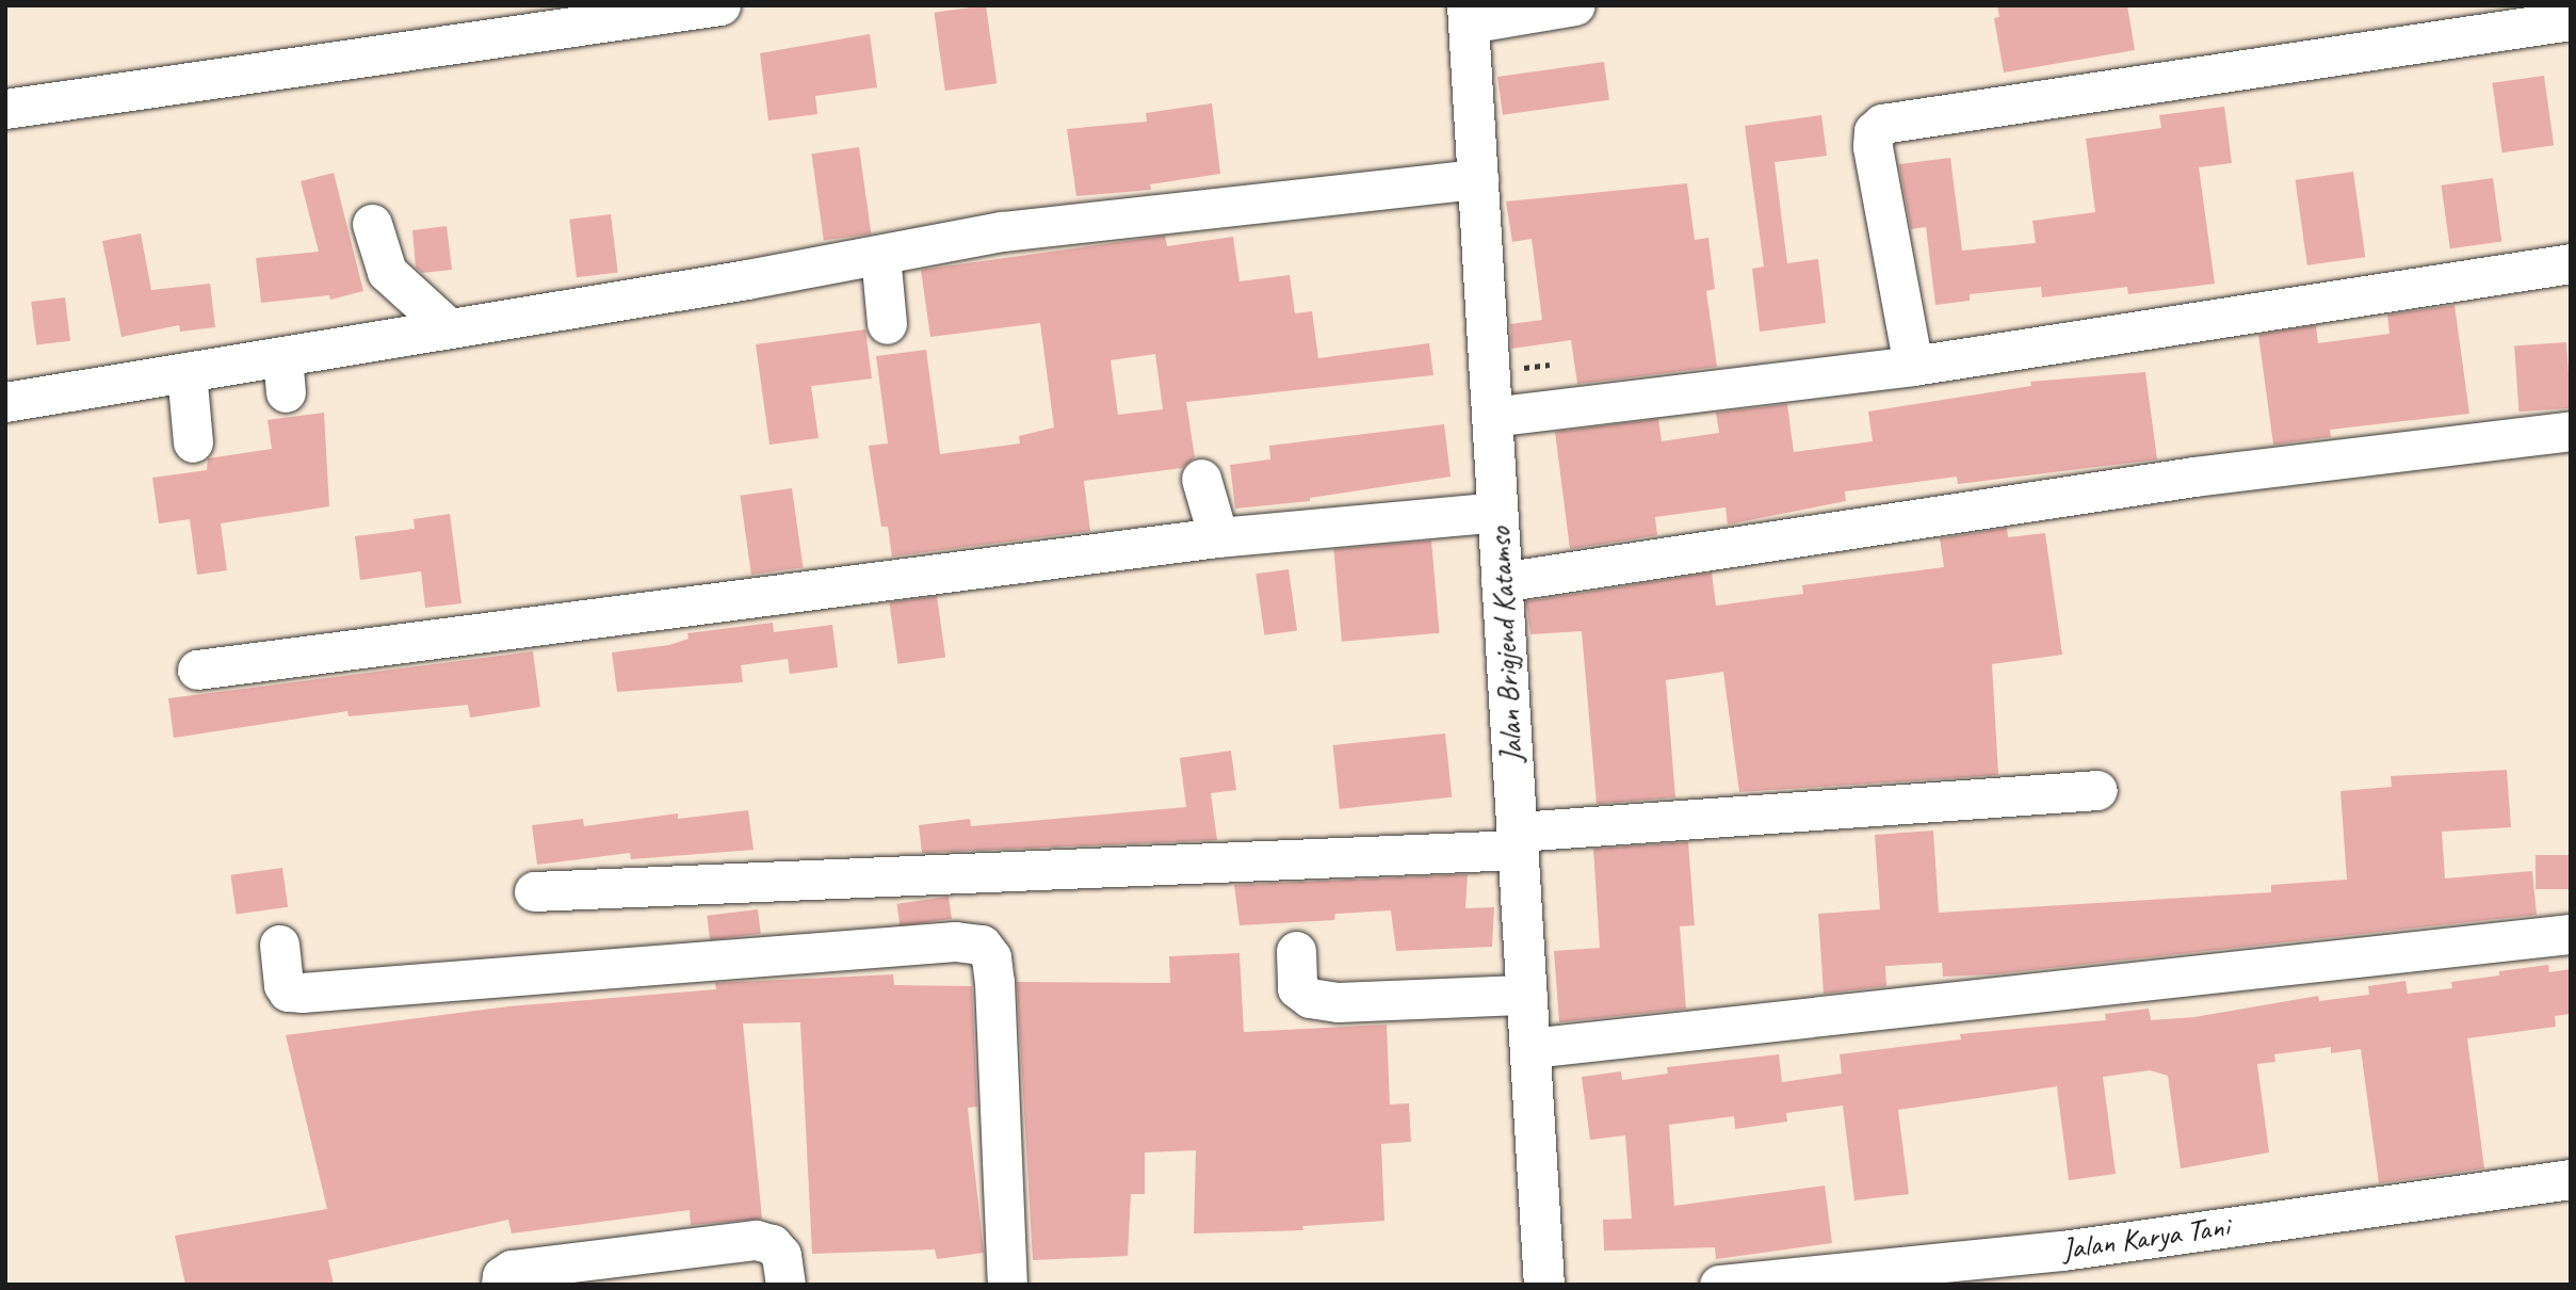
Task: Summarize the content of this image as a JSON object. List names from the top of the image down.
{
  "streets": {
    "highway": ["Jalan Brigjend Katamso"],
    "street": ["Jalan Karya Tani"]
  }
}
